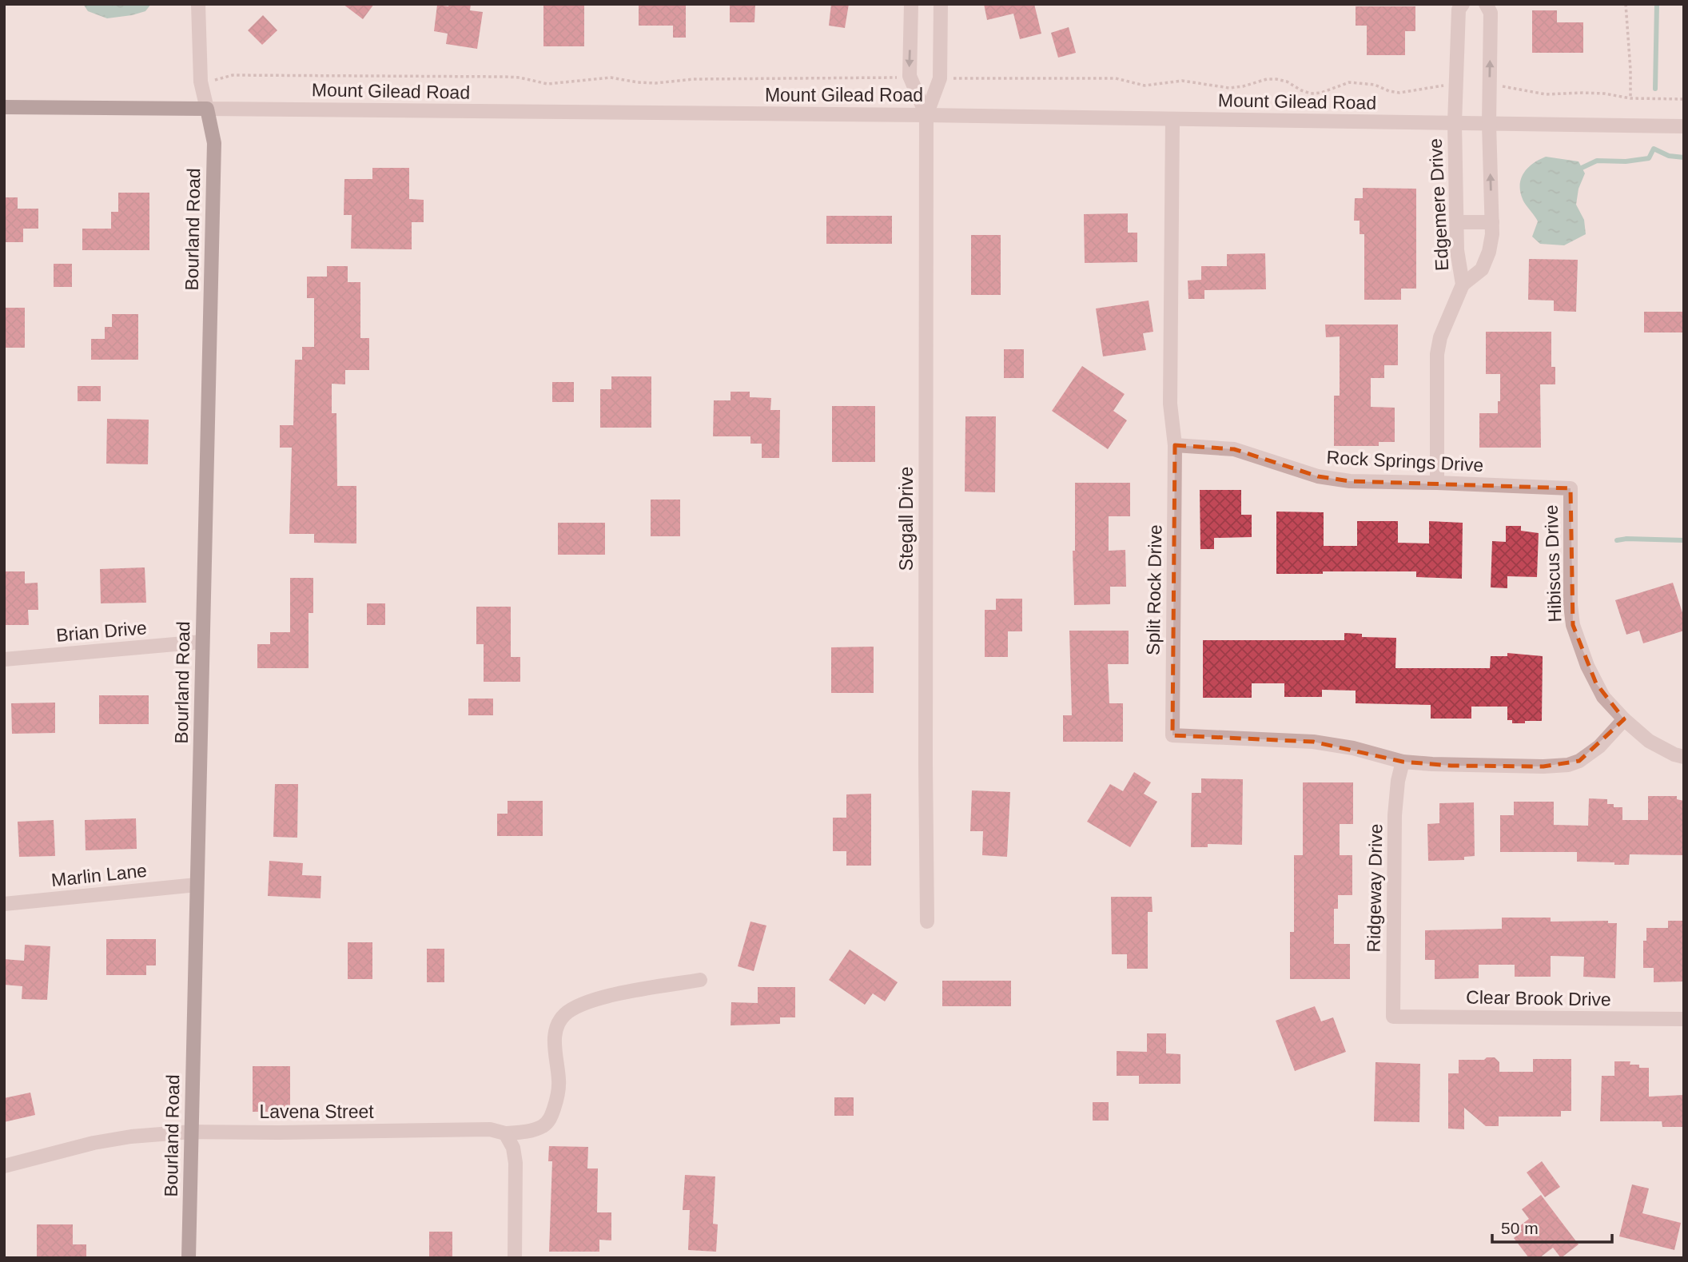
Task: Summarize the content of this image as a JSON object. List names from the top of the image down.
{
  "streets": {
    "main road": ["Mount Gilead Road", "Bourland Road"],
    "street": [
      "Edgemere Drive",
      "Rock Springs Drive",
      "Stegall Drive",
      "Hibiscus Drive",
      "Split Rock Drive",
      "Brian Drive",
      "Marlin Lane",
      "Ridgeway Drive",
      "Clear Brook Drive",
      "Lavena Street"
    ]
  },
  "crossings": [
    ["Mount Gilead Road", "Edgemere Drive"],
    ["Mount Gilead Road", "Bourland Road"],
    ["Mount Gilead Road", "Stegall Drive"],
    ["Mount Gilead Road", "Split Rock Drive"],
    ["Edgemere Drive", "Rock Springs Drive"],
    ["Bourland Road", "Brian Drive"],
    ["Bourland Road", "Marlin Lane"],
    ["Bourland Road", "Lavena Street"],
    ["Rock Springs Drive", "Hibiscus Drive"],
    ["Rock Springs Drive", "Split Rock Drive"],
    ["Split Rock Drive", "Ridgeway Drive"],
    ["Ridgeway Drive", "Clear Brook Drive"]
  ],
  "scale_bar": "50 m"
}
